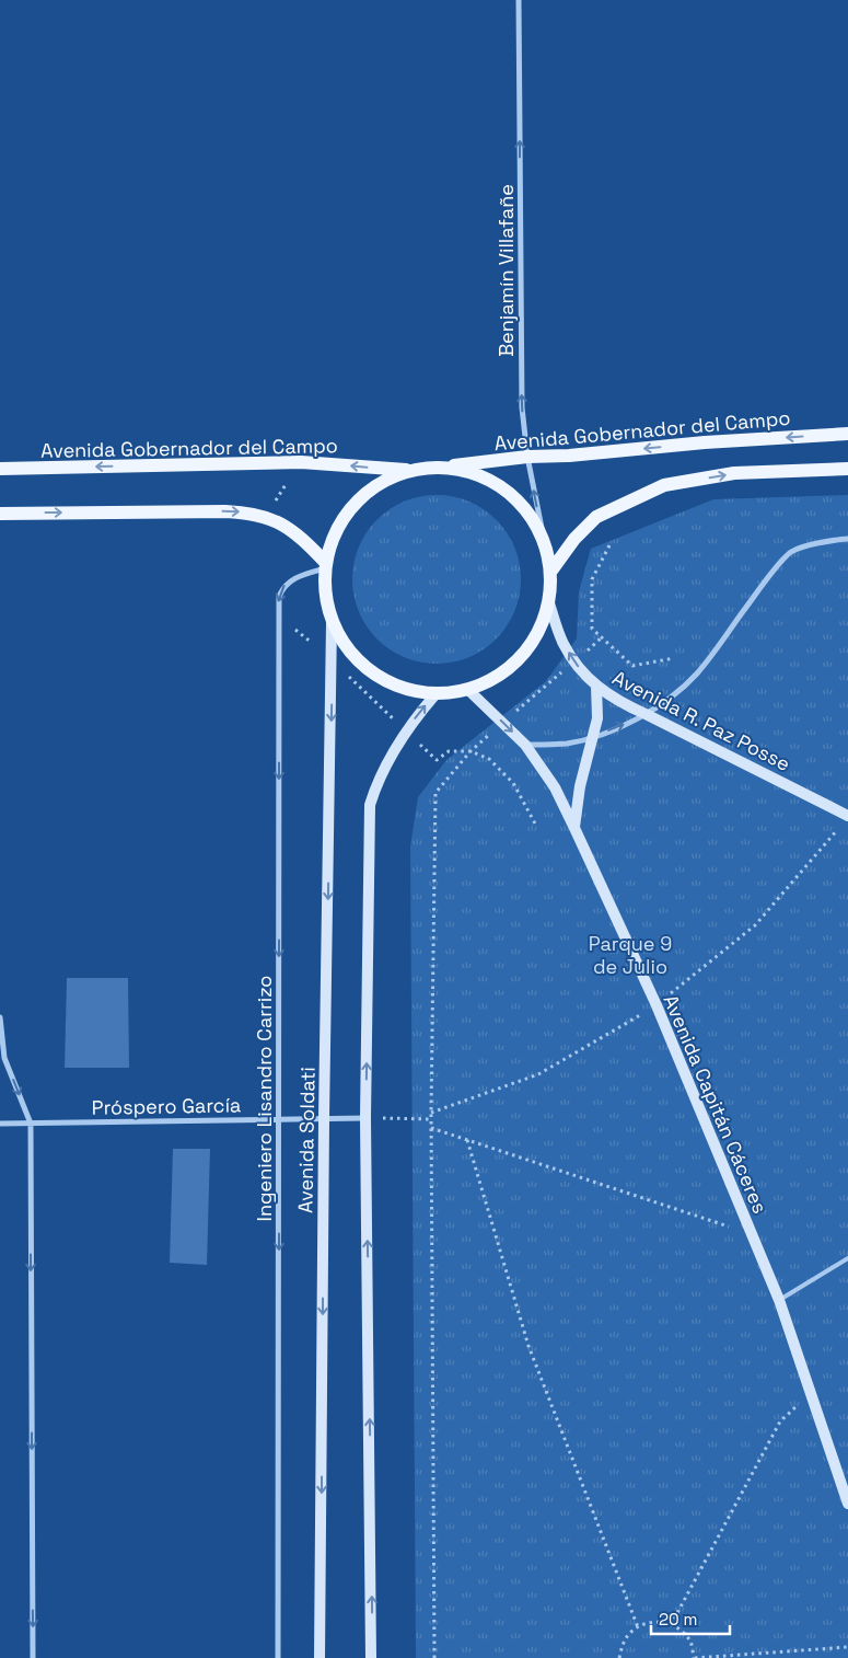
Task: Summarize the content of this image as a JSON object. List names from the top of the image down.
{
  "streets": {
    "main road": [
      "Avenida Gobernador del Campo",
      "Avenida R. Paz Posse",
      "Avenida Capitán Cáceres",
      "Avenida Soldati"
    ],
    "street": ["Benjamín Villafañe", "Ingeniero Lisandro Carrizo", "Próspero García"]
  },
  "crossings": [
    ["Benjamín Villafañe", "Avenida Gobernador del Campo"],
    ["Ingeniero Lisandro Carrizo", "Próspero García"],
    ["Próspero García", "Avenida Soldati"]
  ],
  "one_way": ["Benjamín Villafañe", "Ingeniero Lisandro Carrizo"],
  "parks": ["Parque 9 de Julio"],
  "scale_bar": "20 m"
}
